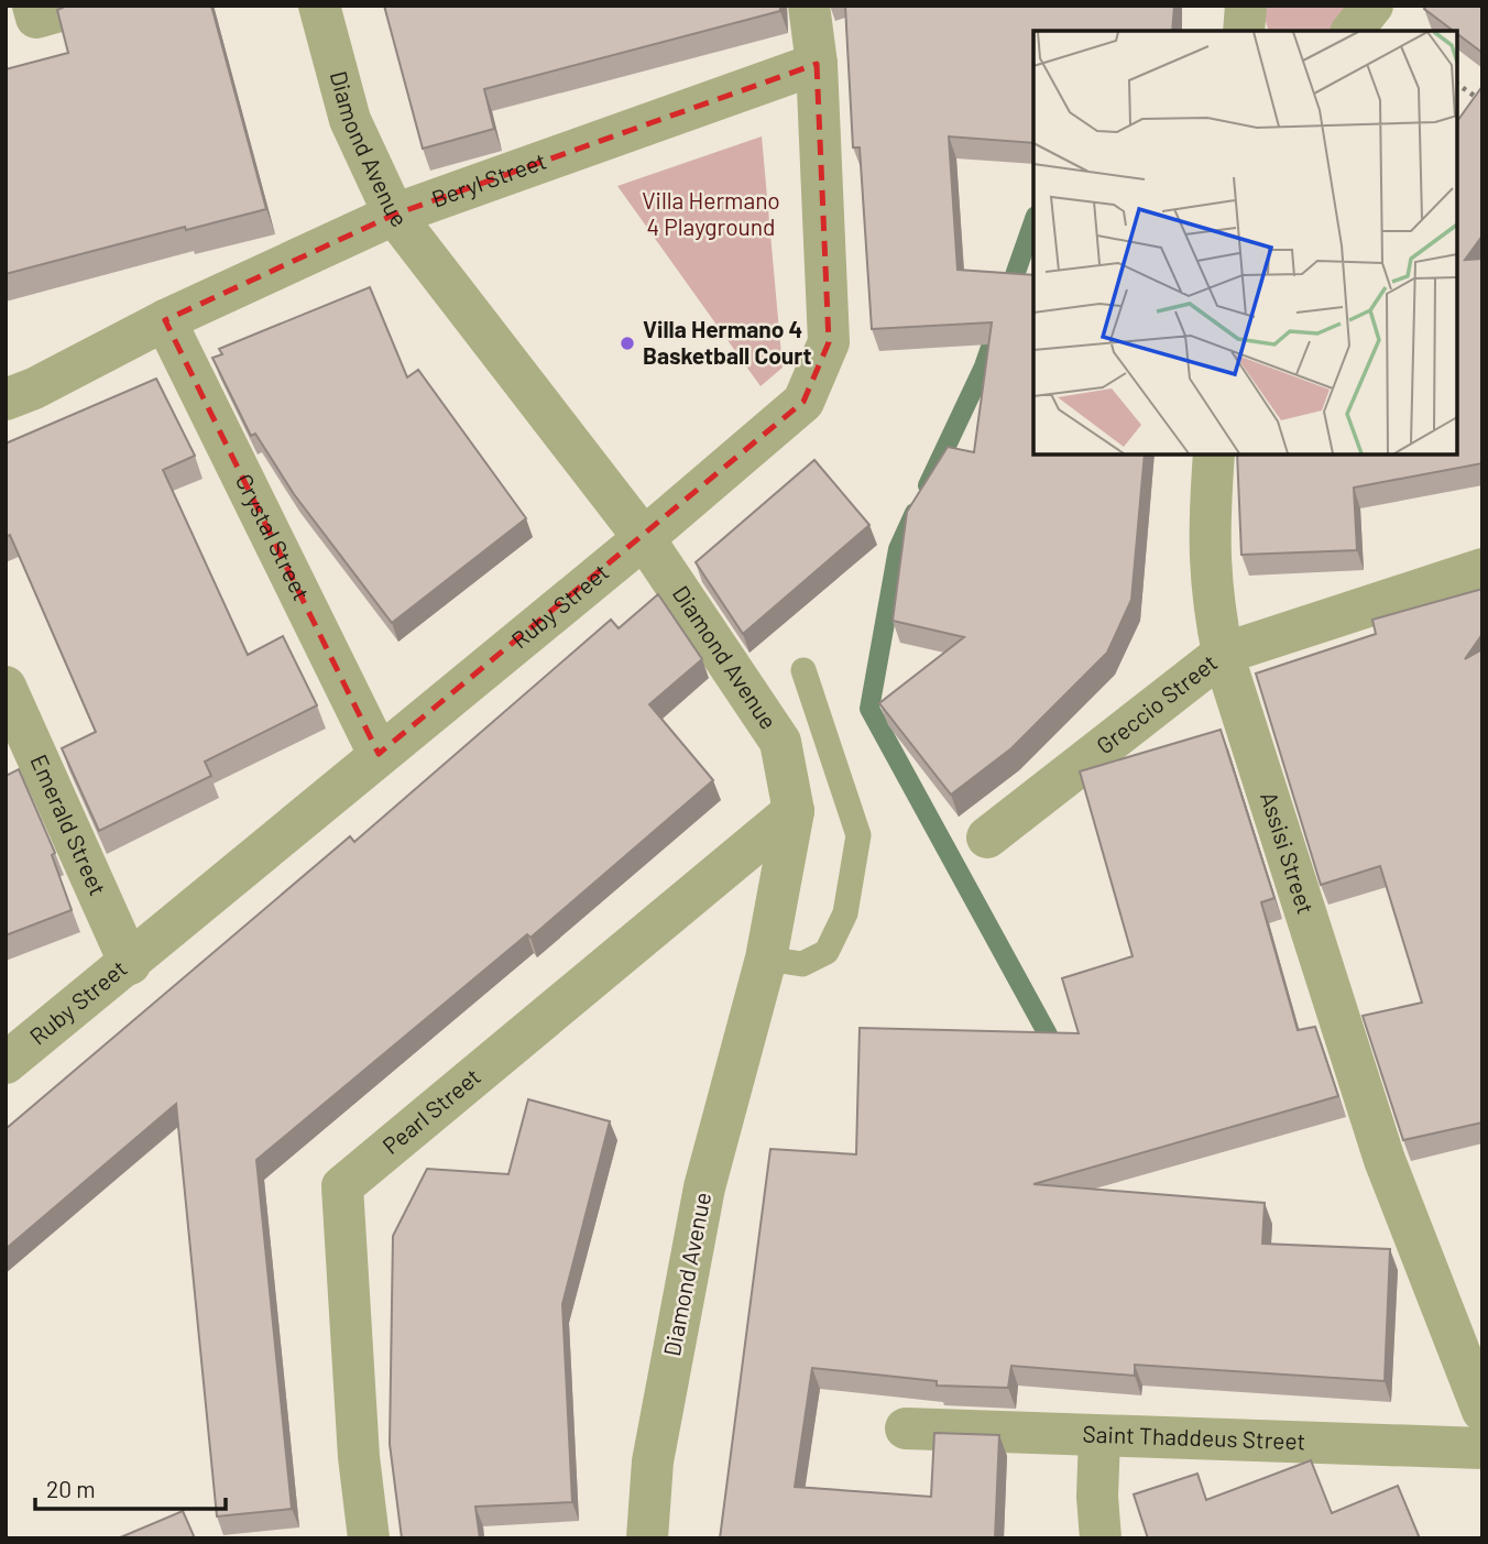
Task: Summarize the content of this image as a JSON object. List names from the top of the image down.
{
  "streets": {
    "street": [
      "Diamond Avenue",
      "Beryl Street",
      "Crystal Street",
      "Ruby Street",
      "Greccio Street",
      "Emerald Street",
      "Assisi Street",
      "Pearl Street",
      "Saint Thaddeus Street"
    ]
  },
  "crossings": [
    ["Diamond Avenue", "Beryl Street"],
    ["Diamond Avenue", "Ruby Street"],
    ["Diamond Avenue", "Pearl Street"],
    ["Beryl Street", "Crystal Street"],
    ["Beryl Street", "Ruby Street"],
    ["Crystal Street", "Ruby Street"],
    ["Ruby Street", "Emerald Street"],
    ["Greccio Street", "Assisi Street"]
  ],
  "parks": ["Villa Hermano 4 Playground"],
  "places": ["Villa Hermano 4 Basketball Court"],
  "scale_bar": "20 m"
}
